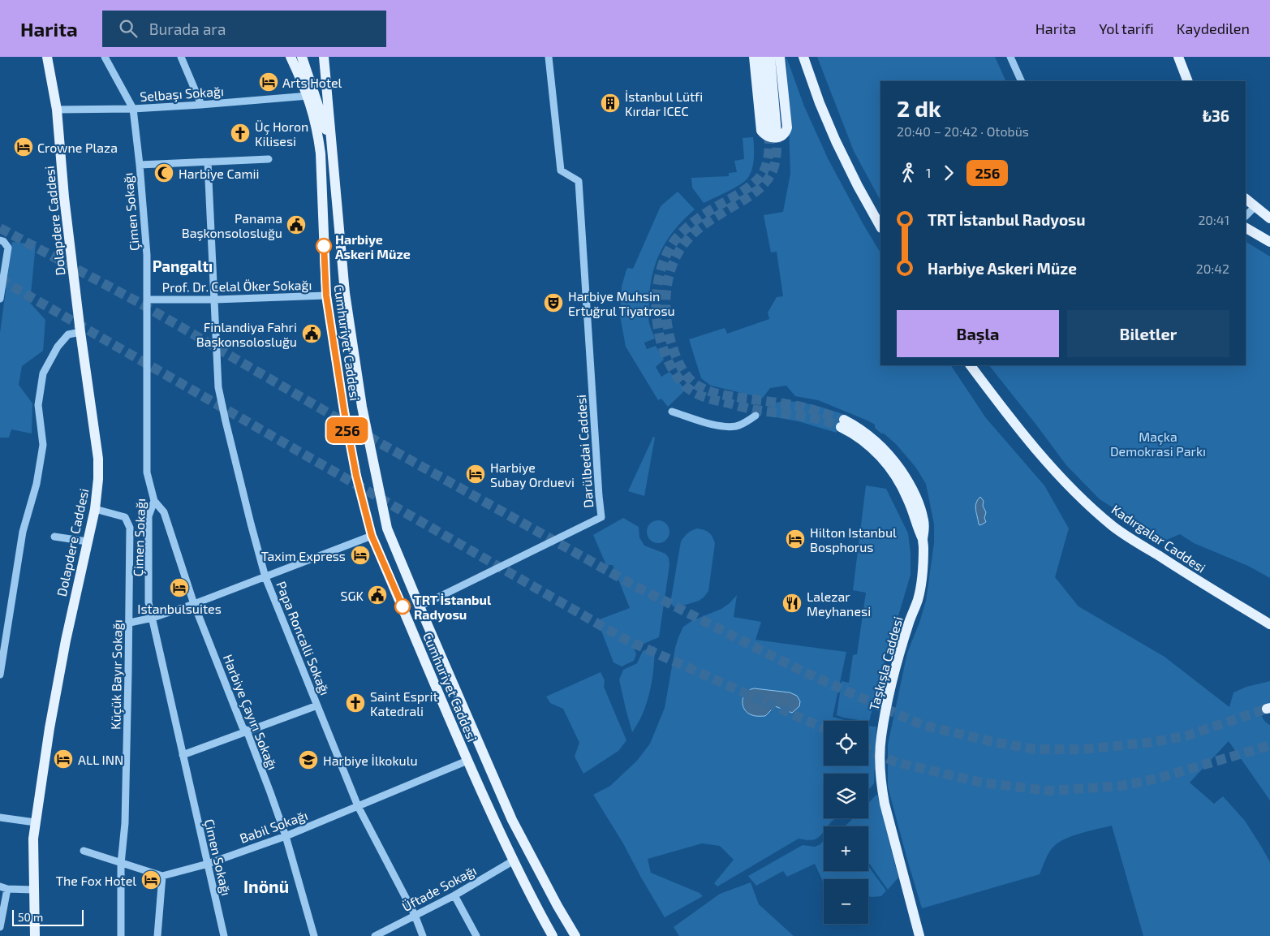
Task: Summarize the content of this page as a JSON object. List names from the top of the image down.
{
  "streets": {
    "main road": [
      "Dolapdere Caddesi",
      "Cumhuriyet Caddesi",
      "Kadırgalar Caddesi",
      "Taşkışla Caddesi"
    ],
    "street": [
      "Selbaşı Sokağı",
      "Çimen Sokağı",
      "Prof. Dr. Celal Öker Sokağı",
      "Darülbedai Caddesi",
      "Papa Roncalli Sokağı",
      "Küçük Bayır Sokağı",
      "Harbiye Çayırı Sokağı",
      "Babil Sokağı",
      "Üftade Sokağı"
    ]
  },
  "crossings": [
    ["Selbaşı Sokağı", "Çimen Sokağı"],
    ["Selbaşı Sokağı", "Dolapdere Caddesi"],
    ["Selbaşı Sokağı", "Cumhuriyet Caddesi"],
    ["Çimen Sokağı", "Prof. Dr. Celal Öker Sokağı"],
    ["Çimen Sokağı", "Harbiye Çayırı Sokağı"],
    ["Çimen Sokağı", "Babil Sokağı"],
    ["Dolapdere Caddesi", "Küçük Bayır Sokağı"],
    ["Prof. Dr. Celal Öker Sokağı", "Cumhuriyet Caddesi"],
    ["Prof. Dr. Celal Öker Sokağı", "Papa Roncalli Sokağı"],
    ["Cumhuriyet Caddesi", "Darülbedai Caddesi"],
    ["Cumhuriyet Caddesi", "Babil Sokağı"],
    ["Cumhuriyet Caddesi", "Üftade Sokağı"],
    ["Papa Roncalli Sokağı", "Babil Sokağı"],
    ["Papa Roncalli Sokağı", "Üftade Sokağı"],
    ["Harbiye Çayırı Sokağı", "Babil Sokağı"]
  ],
  "districts": ["Pangaltı", "Inönü"],
  "parks": ["Maçka Demokrasi Parkı"],
  "places": {
    "hotel": [
      "Arts Hotel",
      "Crowne Plaza",
      "Harbiye Subay Orduevi",
      "Hilton Istanbul Bosphorus",
      "Taxim Express",
      "Istanbulsuites",
      "ALL INN",
      "The Fox Hotel"
    ],
    "building": ["İstanbul Lütfi Kırdar ICEC"],
    "church": ["Üç Horon Kilisesi", "Saint Esprit Katedrali"],
    "mosque": ["Harbiye Camii"],
    "public building": ["Panama Başkonsolosluğu", "Finlandiya Fahri Başkonsolosluğu", "SGK"],
    "other": ["Harbiye Askeri Müze", "TRT İstanbul Radyosu"],
    "theatre": ["Harbiye Muhsin Ertuğrul Tiyatrosu"],
    "restaurant": ["Lalezar Meyhanesi"],
    "school or university": ["Harbiye İlkokulu"]
  },
  "lines": ["bus line 256"],
  "scale_bar": "50 m",
  "page": {
    "header": "Harita",
    "search": "Burada ara",
    "nav": ["Harita", "Yol tarifi", "Kaydedilen"],
    "on_map": "256",
    "heading": ["2 dk", "20:40 – 20:42 · Otobüs", "₺36"],
    "legs": ["1", "256"],
    "list": [
      {
        "name": "TRT İstanbul Radyosu",
        "value": "20:41"
      },
      {
        "name": "Harbiye Askeri Müze",
        "value": "20:42"
      }
    ],
    "buttons": ["Başla", "Biletler"],
    "map_buttons": ["+", "−"],
    "scale": "50 m"
  }
}
